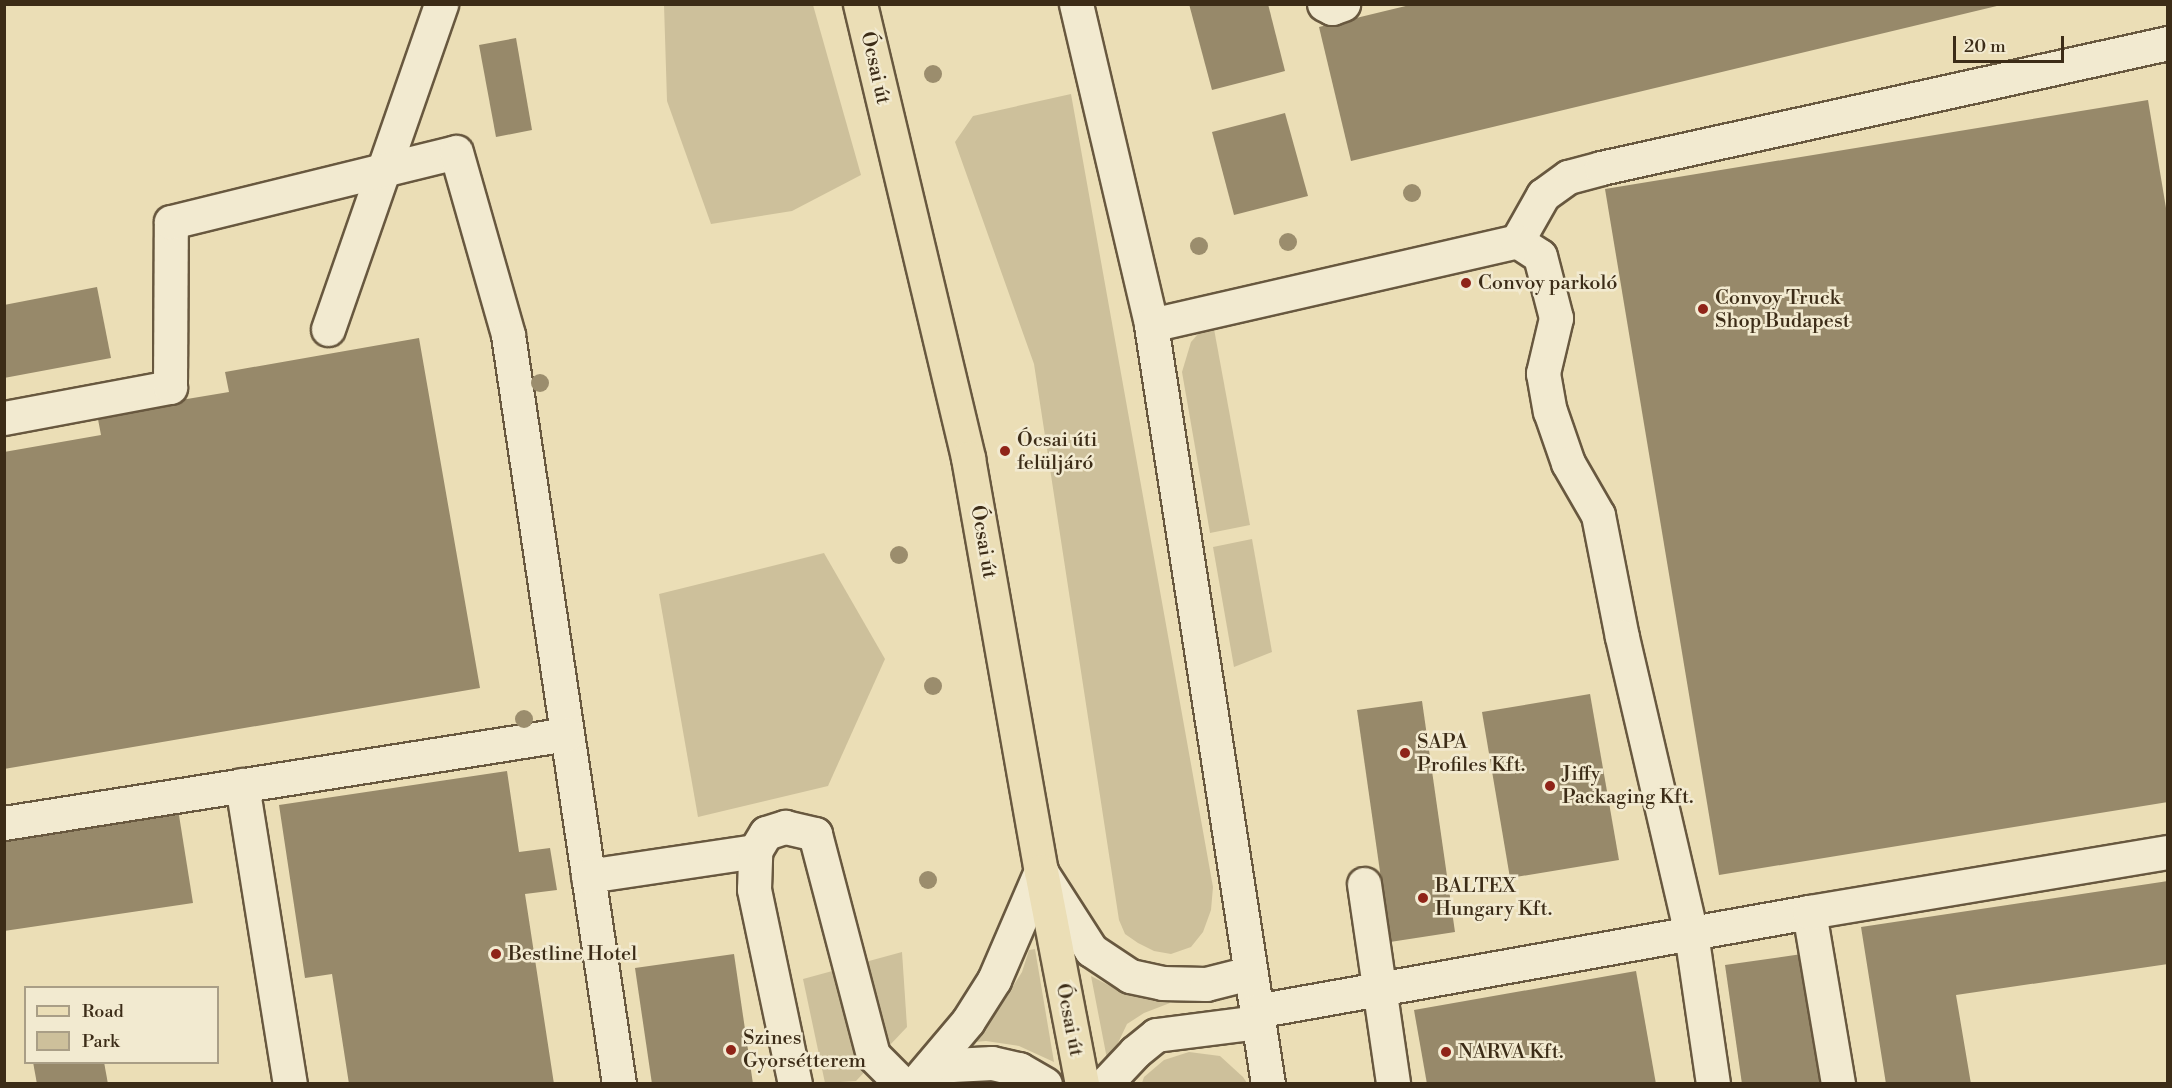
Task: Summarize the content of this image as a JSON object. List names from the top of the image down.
{
  "streets": {
    "main road": ["Ócsai út"]
  },
  "places": [
    "Convoy parkoló",
    "Convoy Truck Shop Budapest",
    "Ócsai úti felüljáró",
    "SAPA Profiles Kft.",
    "Jiffy Packaging Kft.",
    "BALTEX Hungary Kft.",
    "Bestline Hotel",
    "Szines Gyorsétterem",
    "NARVA Kft."
  ],
  "legend": ["Road", "Park"],
  "scale_bar": "20 m"
}
